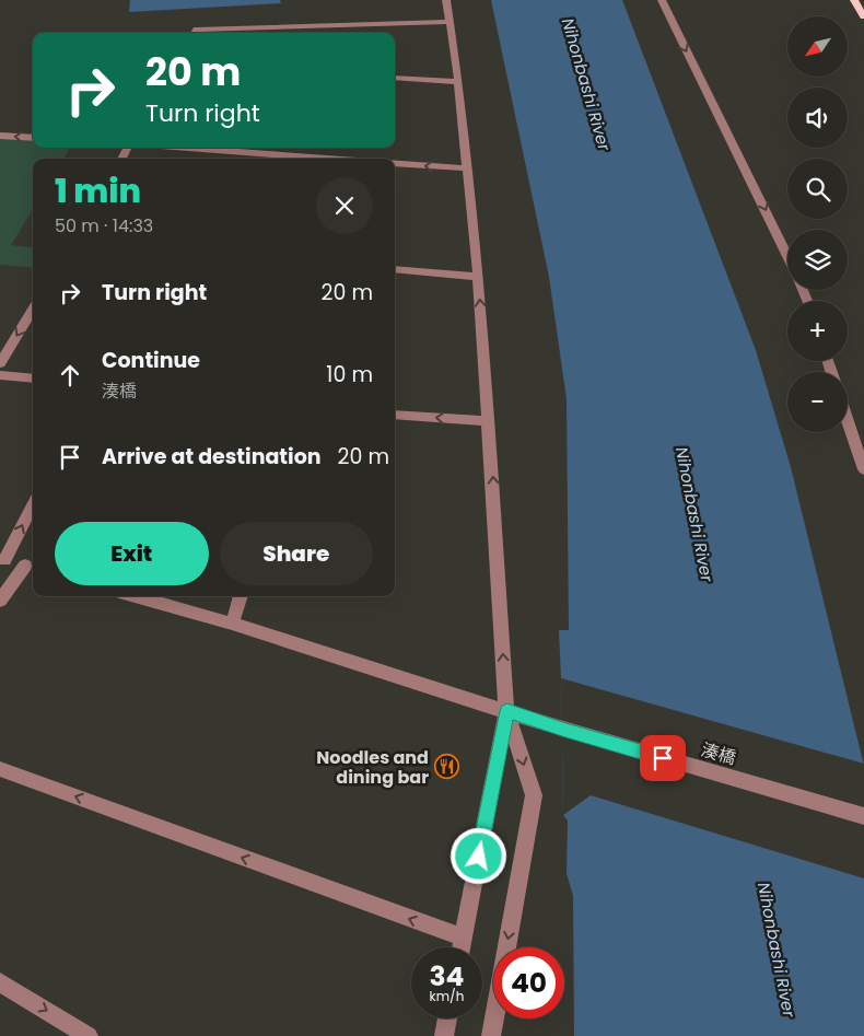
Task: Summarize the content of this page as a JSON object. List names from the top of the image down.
{
  "streets": {
    "street": ["湊橋"]
  },
  "water": ["Nihonbashi River"],
  "places": {
    "restaurant": ["Noodles and dining bar"]
  },
  "north": "bottom left",
  "page": {
    "map_buttons": ["+", "−"],
    "turn": ["20 m", "Turn right"],
    "heading": ["1 min", "50 m · 14:33"],
    "list": [
      {
        "name": "Turn right",
        "value": "20 m"
      },
      {
        "name": "Continue",
        "note": "湊橋",
        "value": "10 m"
      },
      {
        "name": "Arrive at destination",
        "value": "20 m"
      }
    ],
    "buttons": ["Exit", "Share"],
    "speed": "34 km/h",
    "limit": "40"
  }
}
